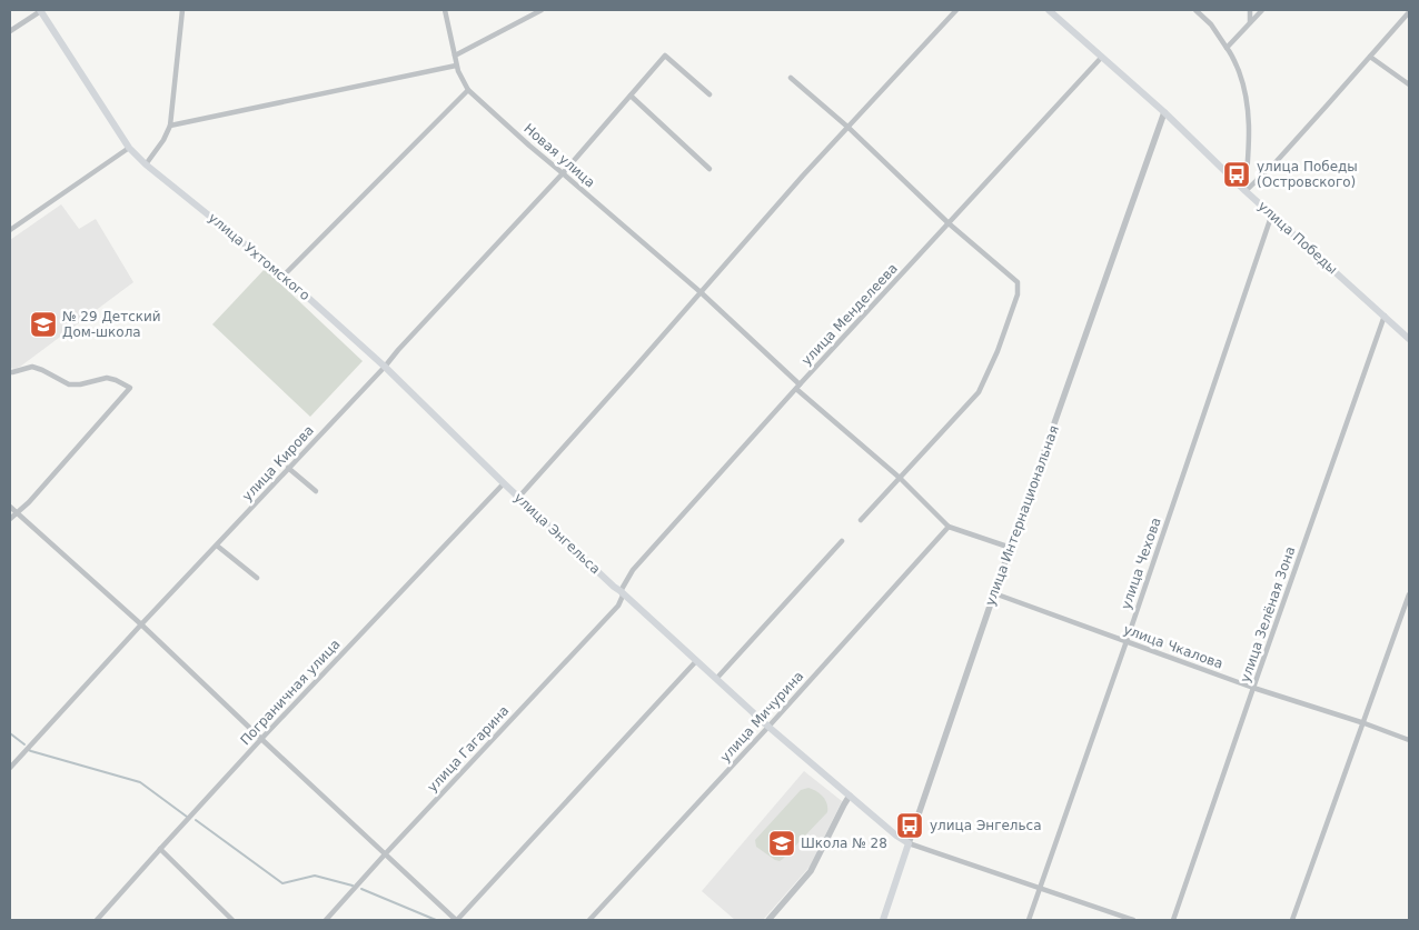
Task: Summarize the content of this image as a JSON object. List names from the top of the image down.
{
  "streets": {
    "main road": [
      "улица Победы",
      "улица Ухтомского",
      "улица Интернациональная",
      "улица Энгельса"
    ],
    "street": [
      "Новая улица",
      "улица Менделеева",
      "улица Кирова",
      "улица Чехова",
      "улица Зелёная Зона",
      "улица Чкалова",
      "Пограничная улица",
      "улица Мичурина",
      "улица Гагарина"
    ]
  },
  "crossings": [
    ["Новая улица", "улица Менделеева"],
    ["Новая улица", "улица Кирова"],
    ["Новая улица", "улица Мичурина"],
    ["улица Победы", "улица Менделеева"],
    ["улица Победы", "улица Интернациональная"],
    ["улица Победы", "улица Чехова"],
    ["улица Победы", "улица Зелёная Зона"],
    ["улица Ухтомского", "улица Кирова"],
    ["улица Ухтомского", "улица Энгельса"],
    ["улица Ухтомского", "Пограничная улица"],
    ["улица Менделеева", "улица Энгельса"],
    ["улица Менделеева", "улица Гагарина"],
    ["улица Интернациональная", "улица Энгельса"],
    ["улица Интернациональная", "улица Чкалова"],
    ["улица Энгельса", "улица Чехова"],
    ["улица Энгельса", "Пограничная улица"],
    ["улица Энгельса", "улица Мичурина"],
    ["улица Энгельса", "улица Гагарина"],
    ["улица Чехова", "улица Чкалова"],
    ["улица Зелёная Зона", "улица Чкалова"]
  ],
  "places": {
    "bus stop": ["улица Победы (Островского)", "улица Энгельса"],
    "school or university": ["№ 29 Детский Дом-школа", "Школа № 28"]
  }
}
